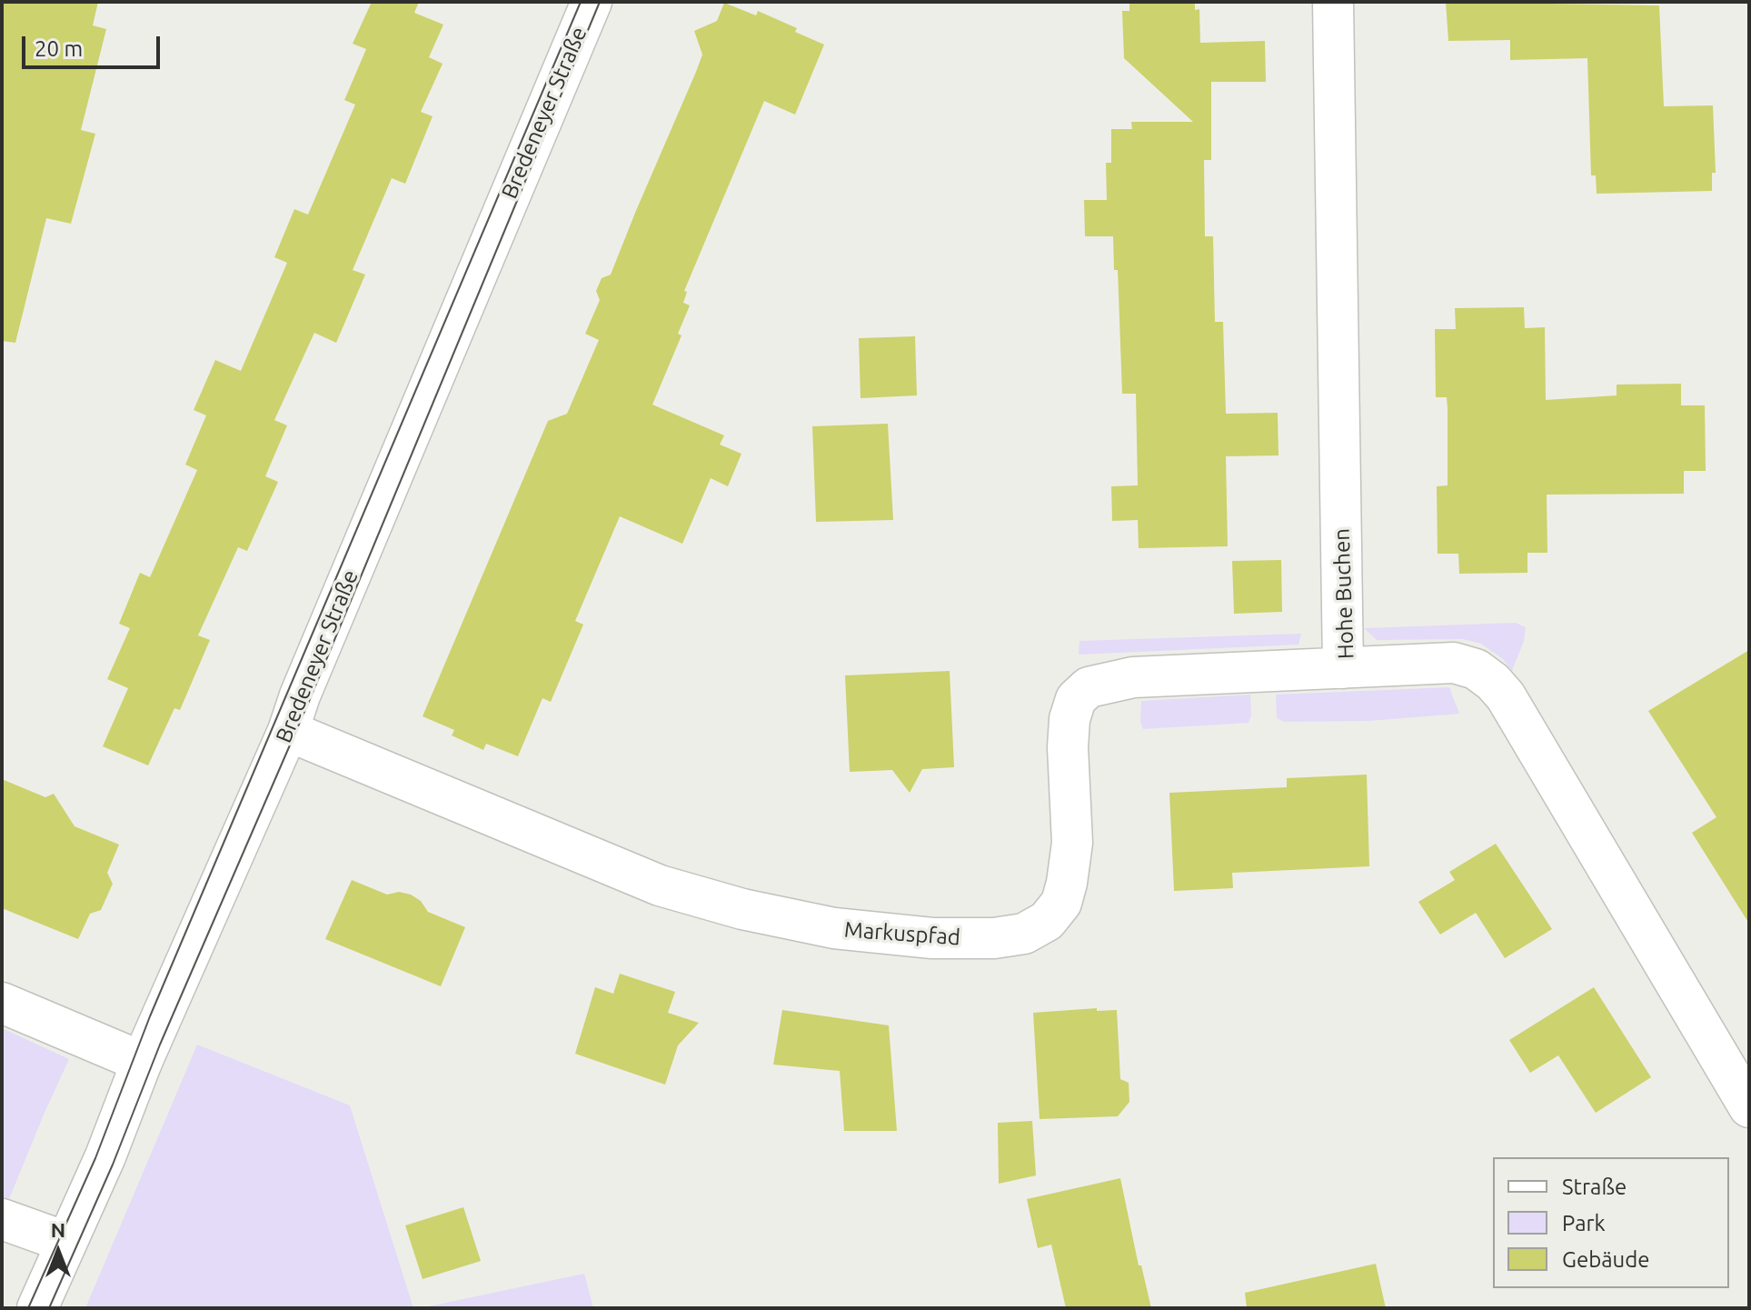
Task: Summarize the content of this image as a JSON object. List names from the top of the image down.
{
  "streets": {
    "street": ["Bredeneyer Straße", "Hohe Buchen", "Markuspfad"]
  },
  "crossings": [
    ["Bredeneyer Straße", "Markuspfad"],
    ["Hohe Buchen", "Markuspfad"]
  ],
  "legend": ["Straße", "Park", "Gebäude"],
  "scale_bar": "20 m",
  "north": "top"
}
